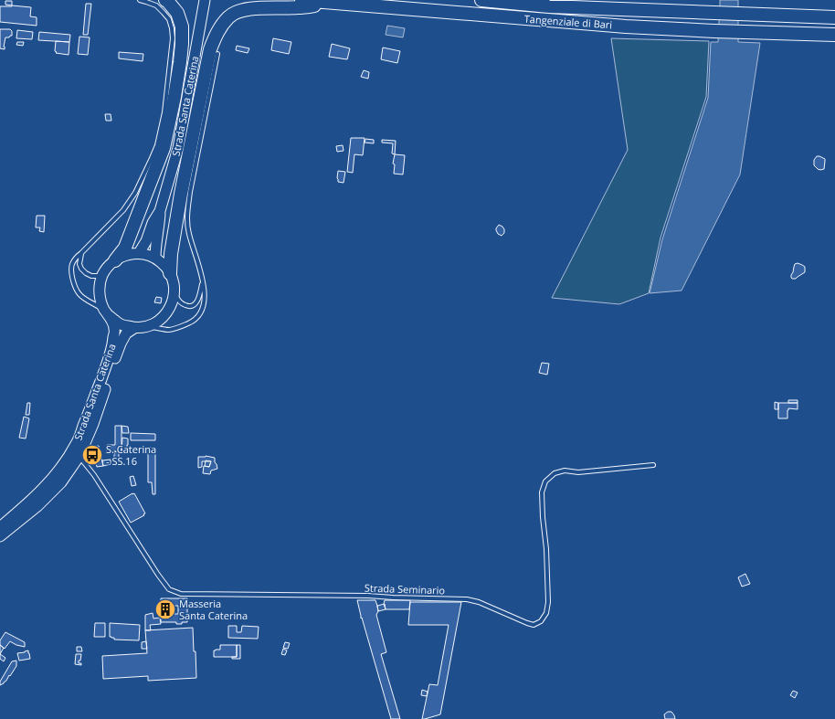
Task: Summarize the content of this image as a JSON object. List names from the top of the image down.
{
  "streets": {
    "highway": ["Tangenziale di Bari"],
    "street": ["Strada Santa Caterina"],
    "lane": ["Strada Seminario"]
  },
  "crossings": [
    ["Strada Santa Caterina", "Strada Seminario"]
  ],
  "places": {
    "bus stop": ["S. Caterina - SS.16"],
    "building": ["Masseria Santa Caterina"]
  }
}
